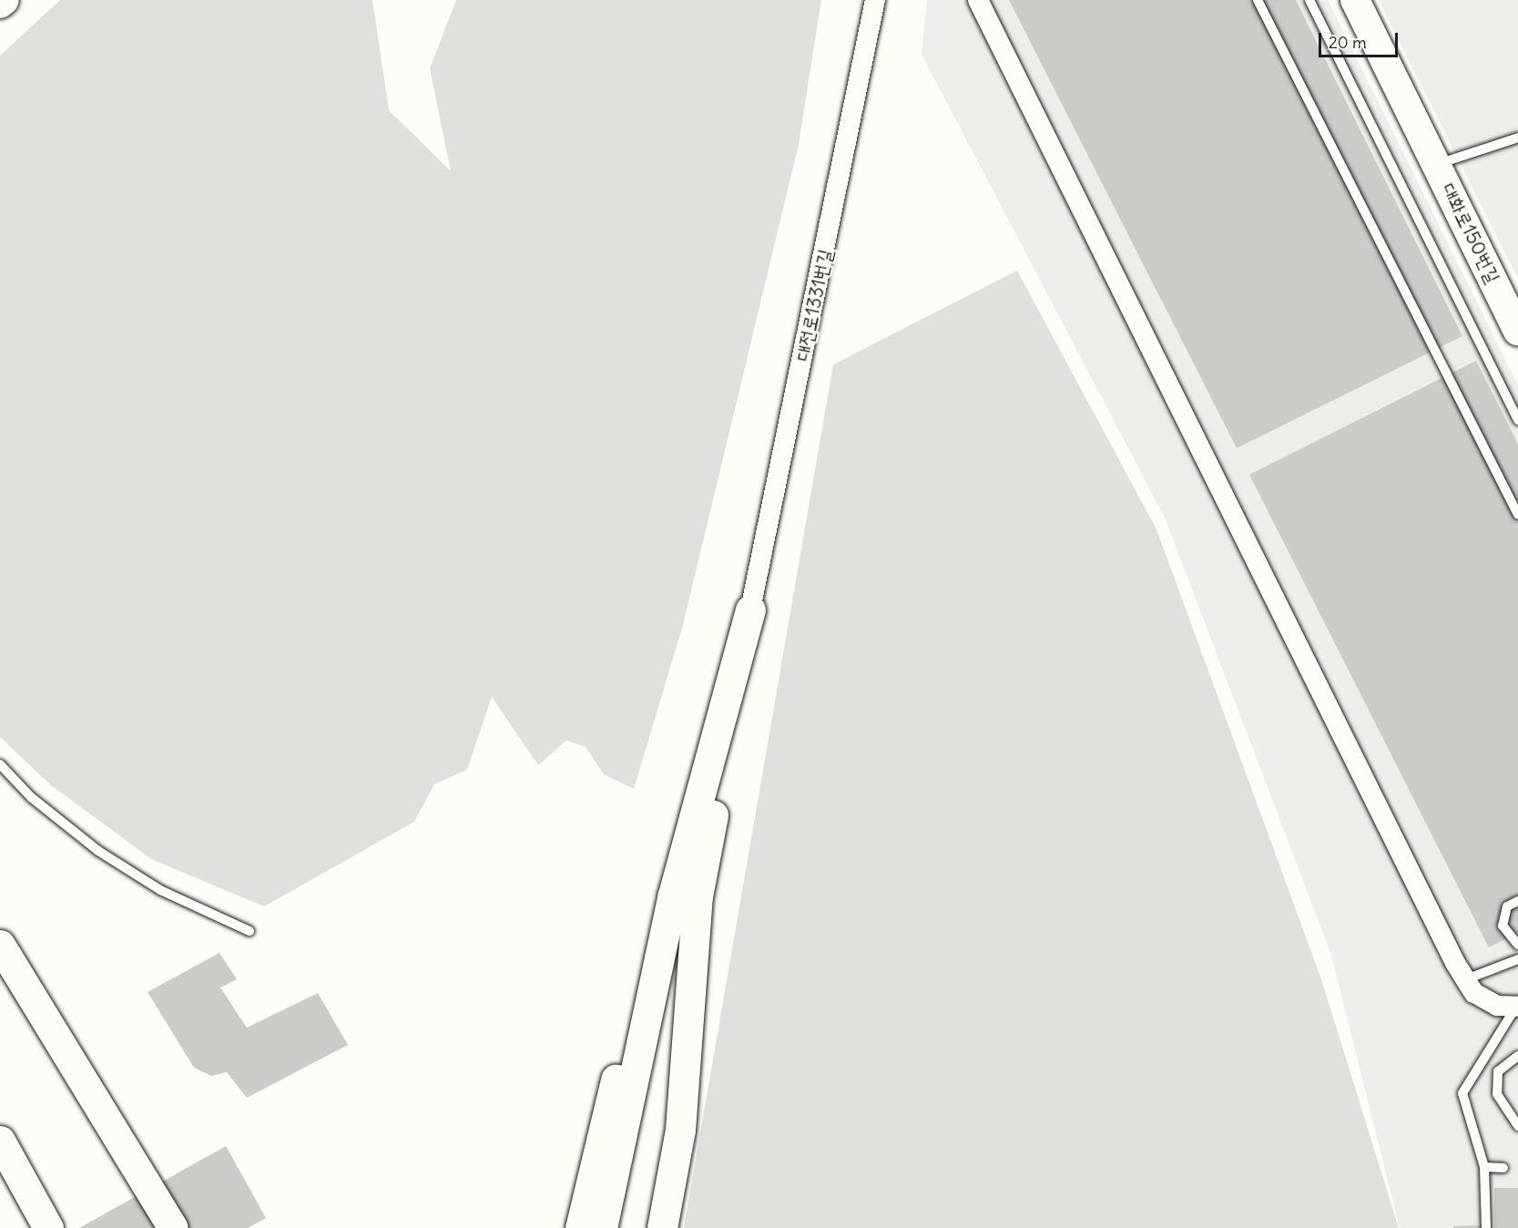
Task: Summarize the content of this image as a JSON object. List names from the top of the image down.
{
  "streets": {
    "street": ["대화로150번길", "대전로1331번길"]
  },
  "scale_bar": "20 m"
}
